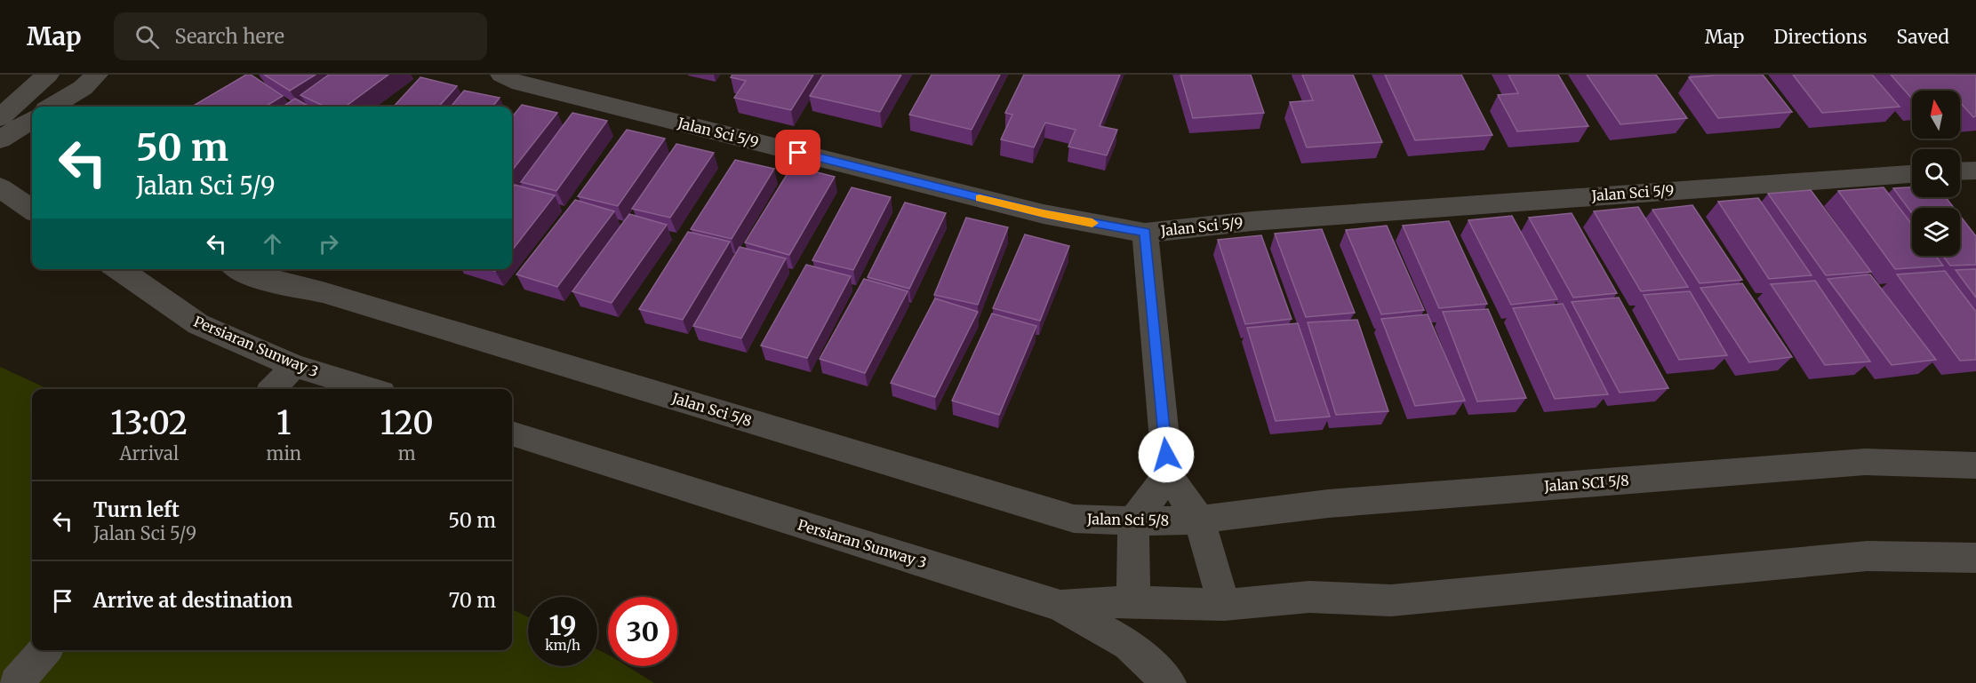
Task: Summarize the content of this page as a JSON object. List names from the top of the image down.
{
  "streets": {
    "street": [
      "Jalan Sci 5/9",
      "Persiaran Sunway 3",
      "Jalan Sci 5/8",
      "Jalan SCI 5/8"
    ]
  },
  "crossings": [
    ["Jalan Sci 5/8", "Jalan SCI 5/8"]
  ],
  "north": "top",
  "page": {
    "header": "Map",
    "search": "Search here",
    "nav": ["Map", "Directions", "Saved"],
    "turn": ["50 m", "Jalan Sci 5/9"],
    "eta": [
      "13:02",
      "Arrival",
      "1",
      "min",
      "120",
      "m"
    ],
    "list": [
      {
        "name": "Turn left",
        "note": "Jalan Sci 5/9",
        "value": "50 m"
      },
      {
        "name": "Arrive at destination",
        "value": "70 m"
      }
    ],
    "speed": "19 km/h",
    "limit": "30"
  }
}
